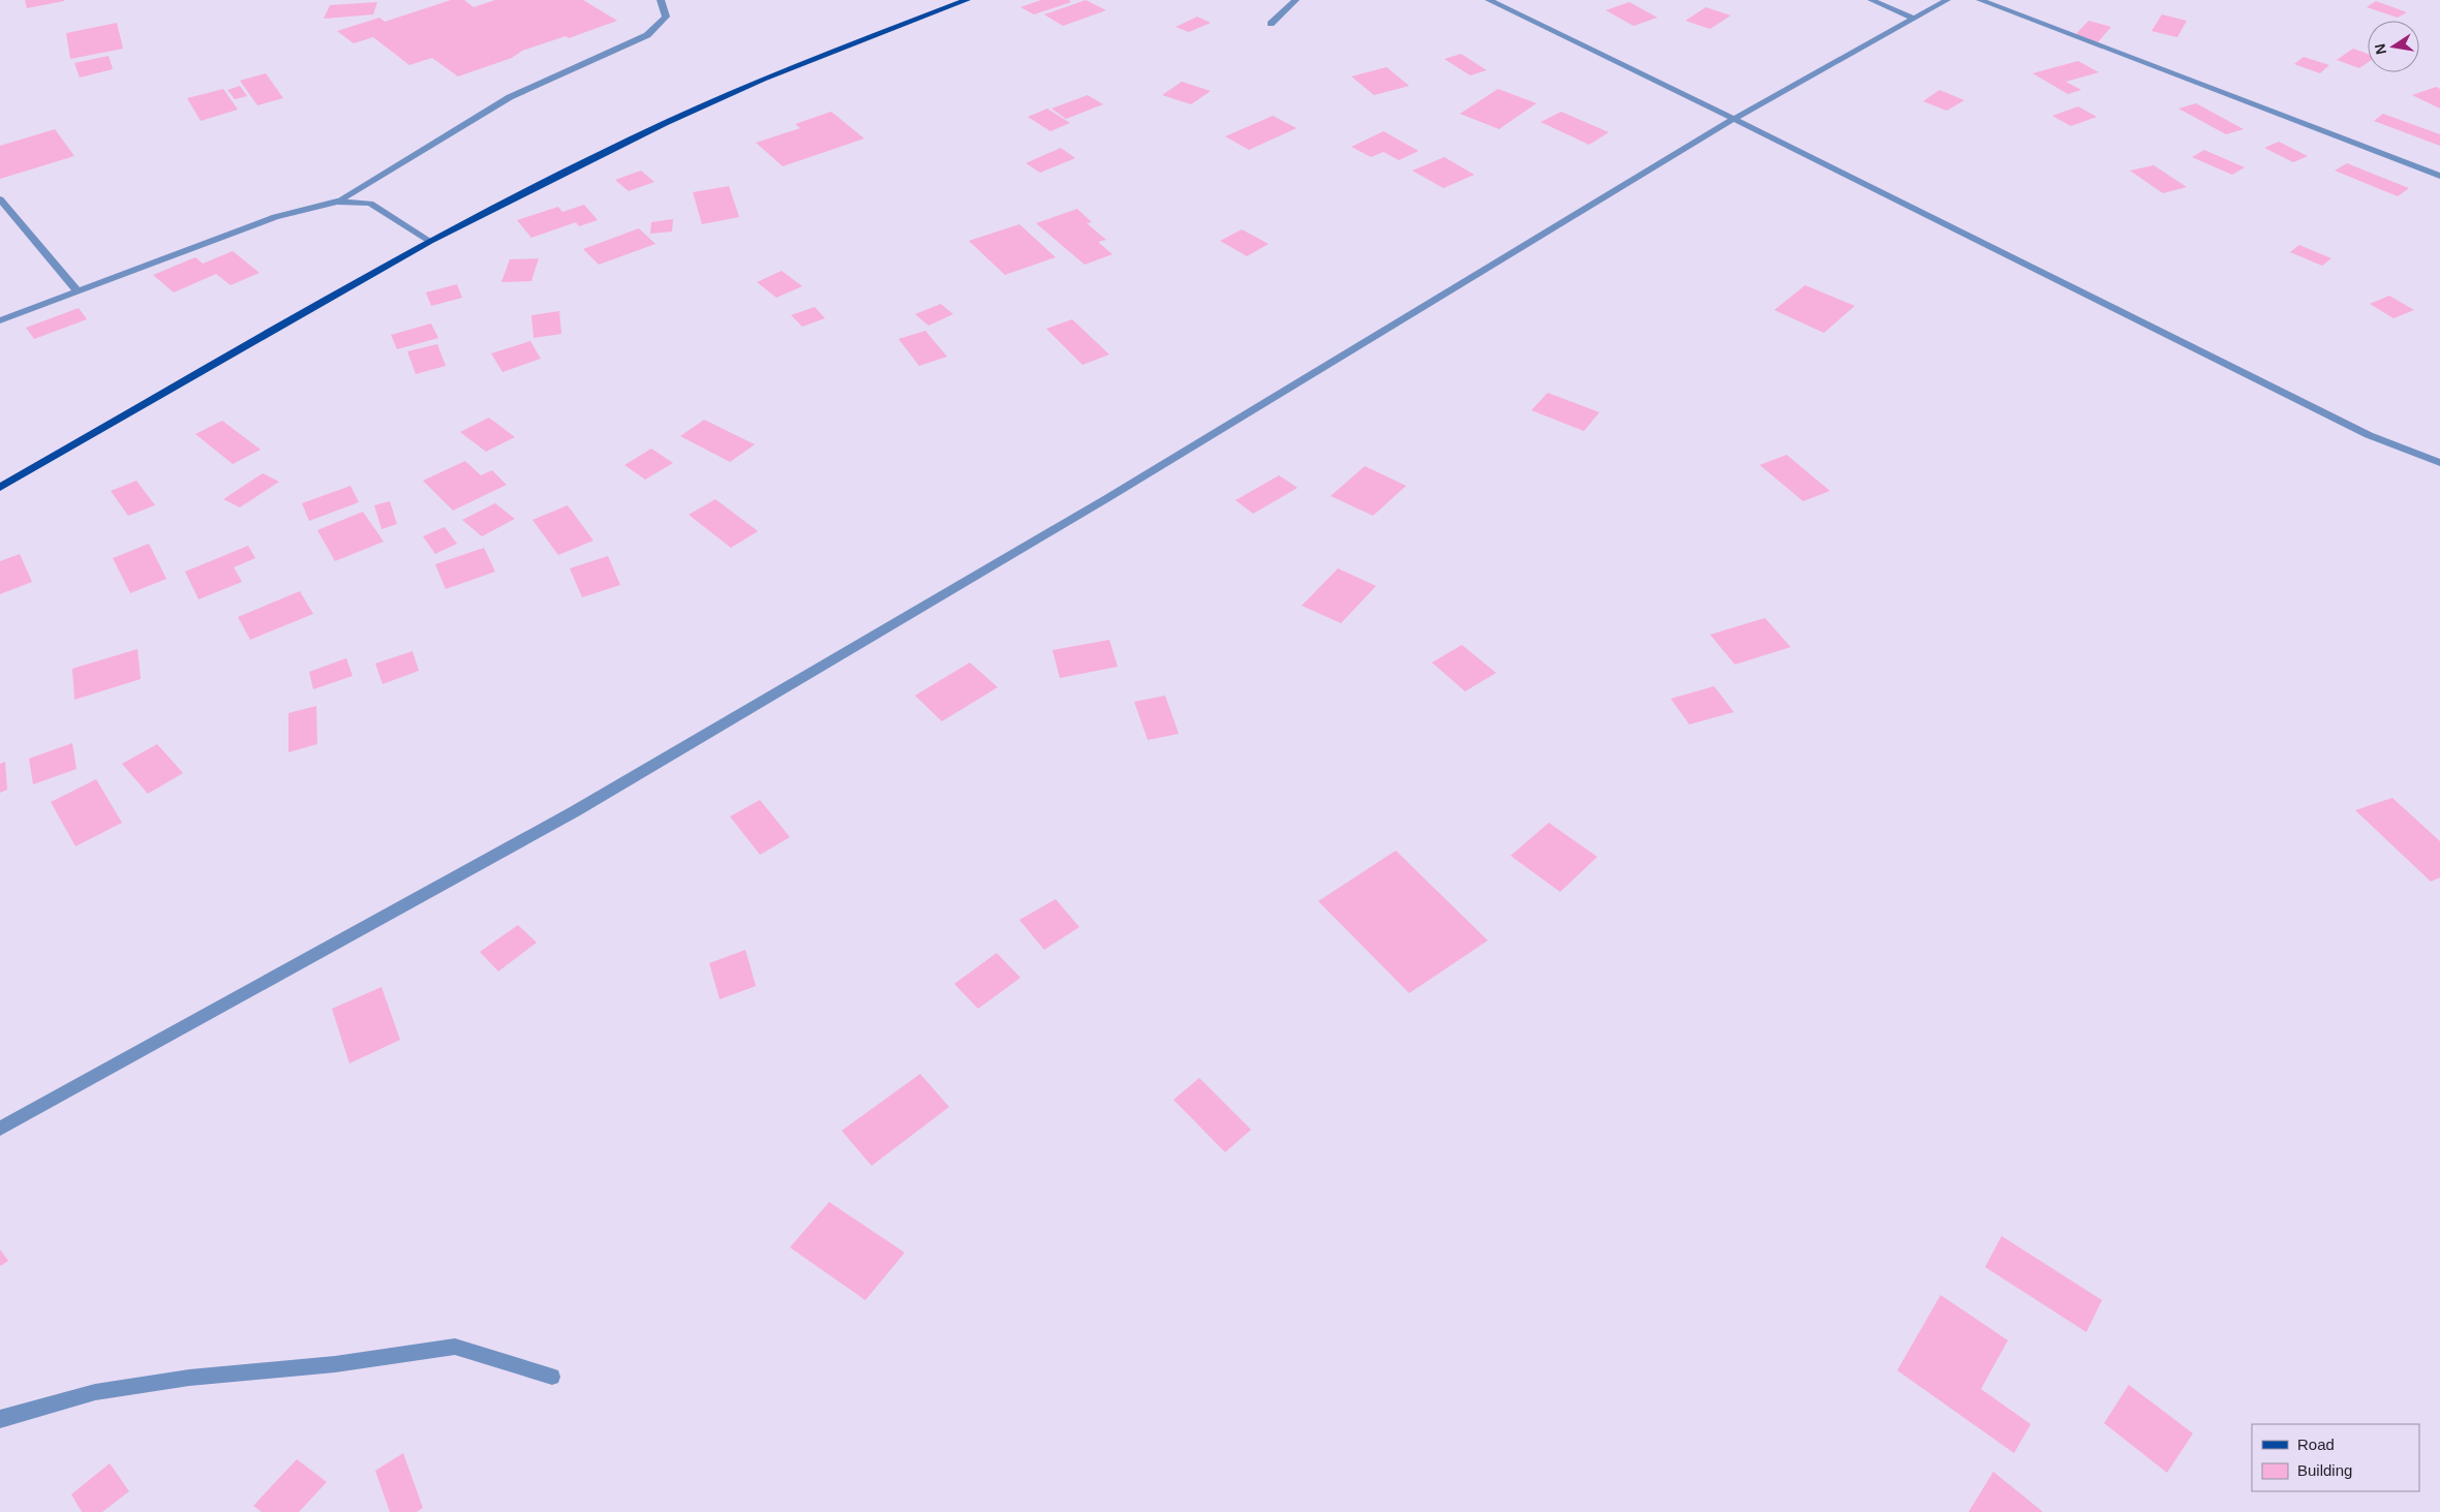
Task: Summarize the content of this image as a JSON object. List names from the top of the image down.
{
  "legend": ["Road", "Building"],
  "north": "left"
}
